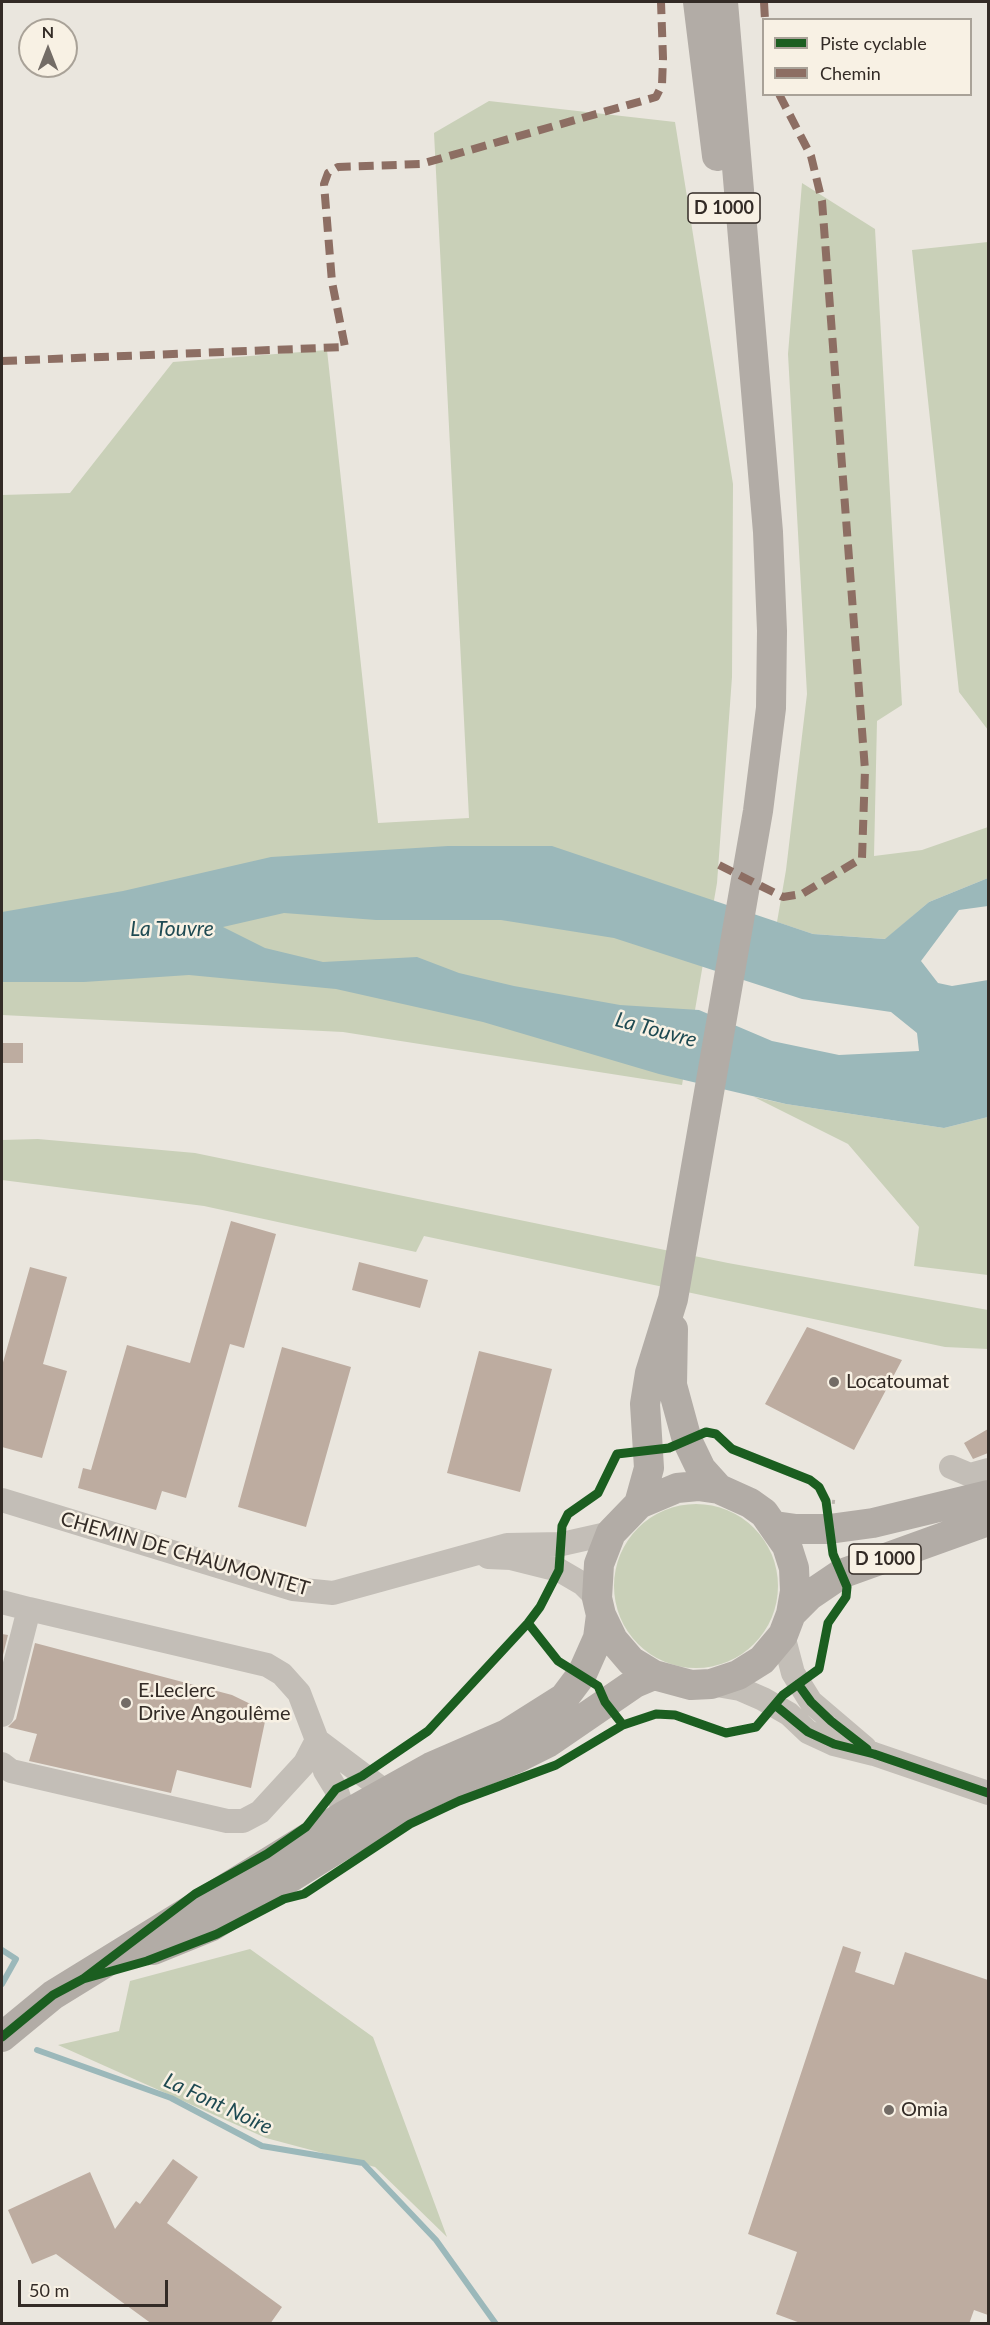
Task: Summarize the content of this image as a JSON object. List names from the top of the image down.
{
  "streets": {
    "main road": ["D 1000"],
    "street": ["CHEMIN DE CHAUMONTET"]
  },
  "crossings": [
    ["D 1000", "CHEMIN DE CHAUMONTET"]
  ],
  "water": ["La Touvre", "La Font Noire"],
  "places": ["Locatoumat", "E.Leclerc Drive Angoulême", "Omia"],
  "legend": ["Piste cyclable", "Chemin"],
  "scale_bar": "50 m",
  "north": "top"
}
